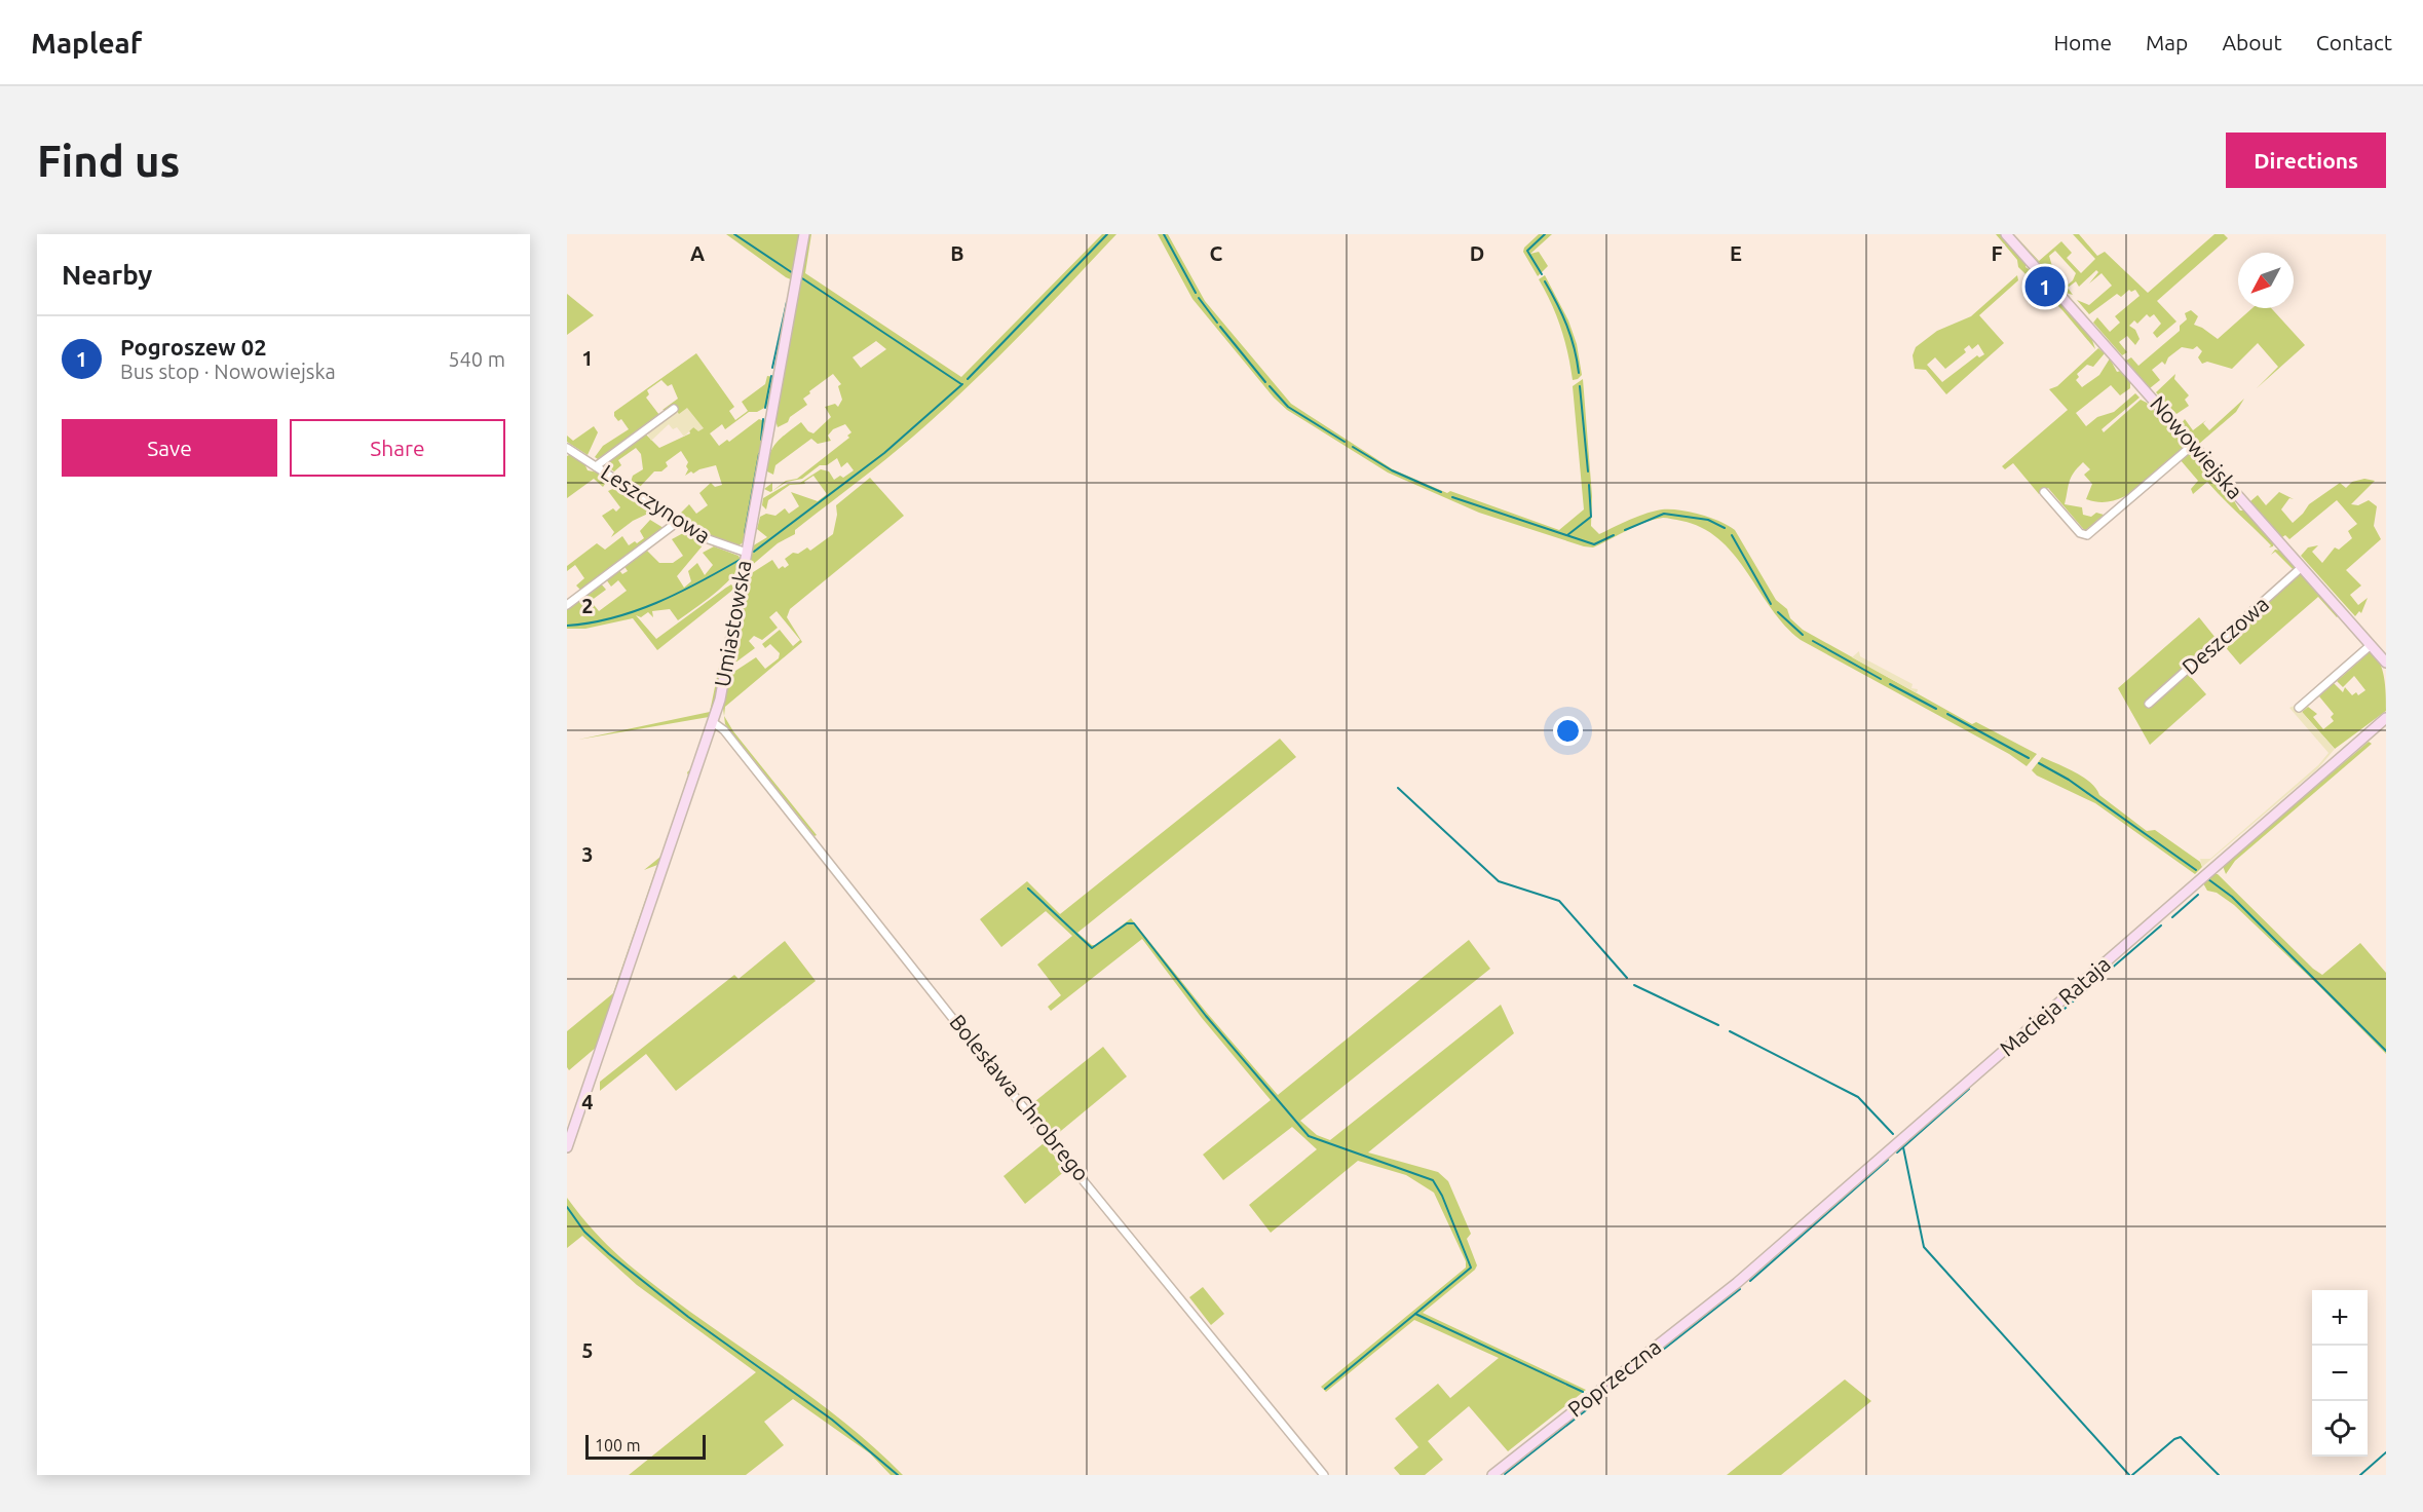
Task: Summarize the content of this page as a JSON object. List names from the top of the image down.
{
  "streets": {
    "street": [
      "Nowowiejska",
      "Leszczynowa",
      "Umiastowska",
      "Deszczowa",
      "Macieja Rataja",
      "Bolesława Chrobrego",
      "Poprzeczna"
    ]
  },
  "crossings": [
    ["Nowowiejska", "Deszczowa"],
    ["Leszczynowa", "Umiastowska"],
    ["Umiastowska", "Bolesława Chrobrego"],
    ["Macieja Rataja", "Poprzeczna"]
  ],
  "scale_bar": "100 m",
  "north": "bottom left",
  "page": {
    "header": "Mapleaf",
    "nav": [
      "Home",
      "Map",
      "About",
      "Contact"
    ],
    "buttons": [
      "Directions",
      ["Save", "Share"]
    ],
    "title": "Find us",
    "heading": "Nearby",
    "pins": "1",
    "list": [
      {
        "mark": "1",
        "name": "Pogroszew 02",
        "note": "Bus stop · Nowowiejska",
        "value": "540 m"
      }
    ],
    "map_buttons": ["+", "−"],
    "scale": "100 m"
  },
  "grid": {
    "columns": [
      "A",
      "B",
      "C",
      "D",
      "E",
      "F"
    ],
    "rows": [
      "1",
      "2",
      "3",
      "4",
      "5"
    ]
  }
}
